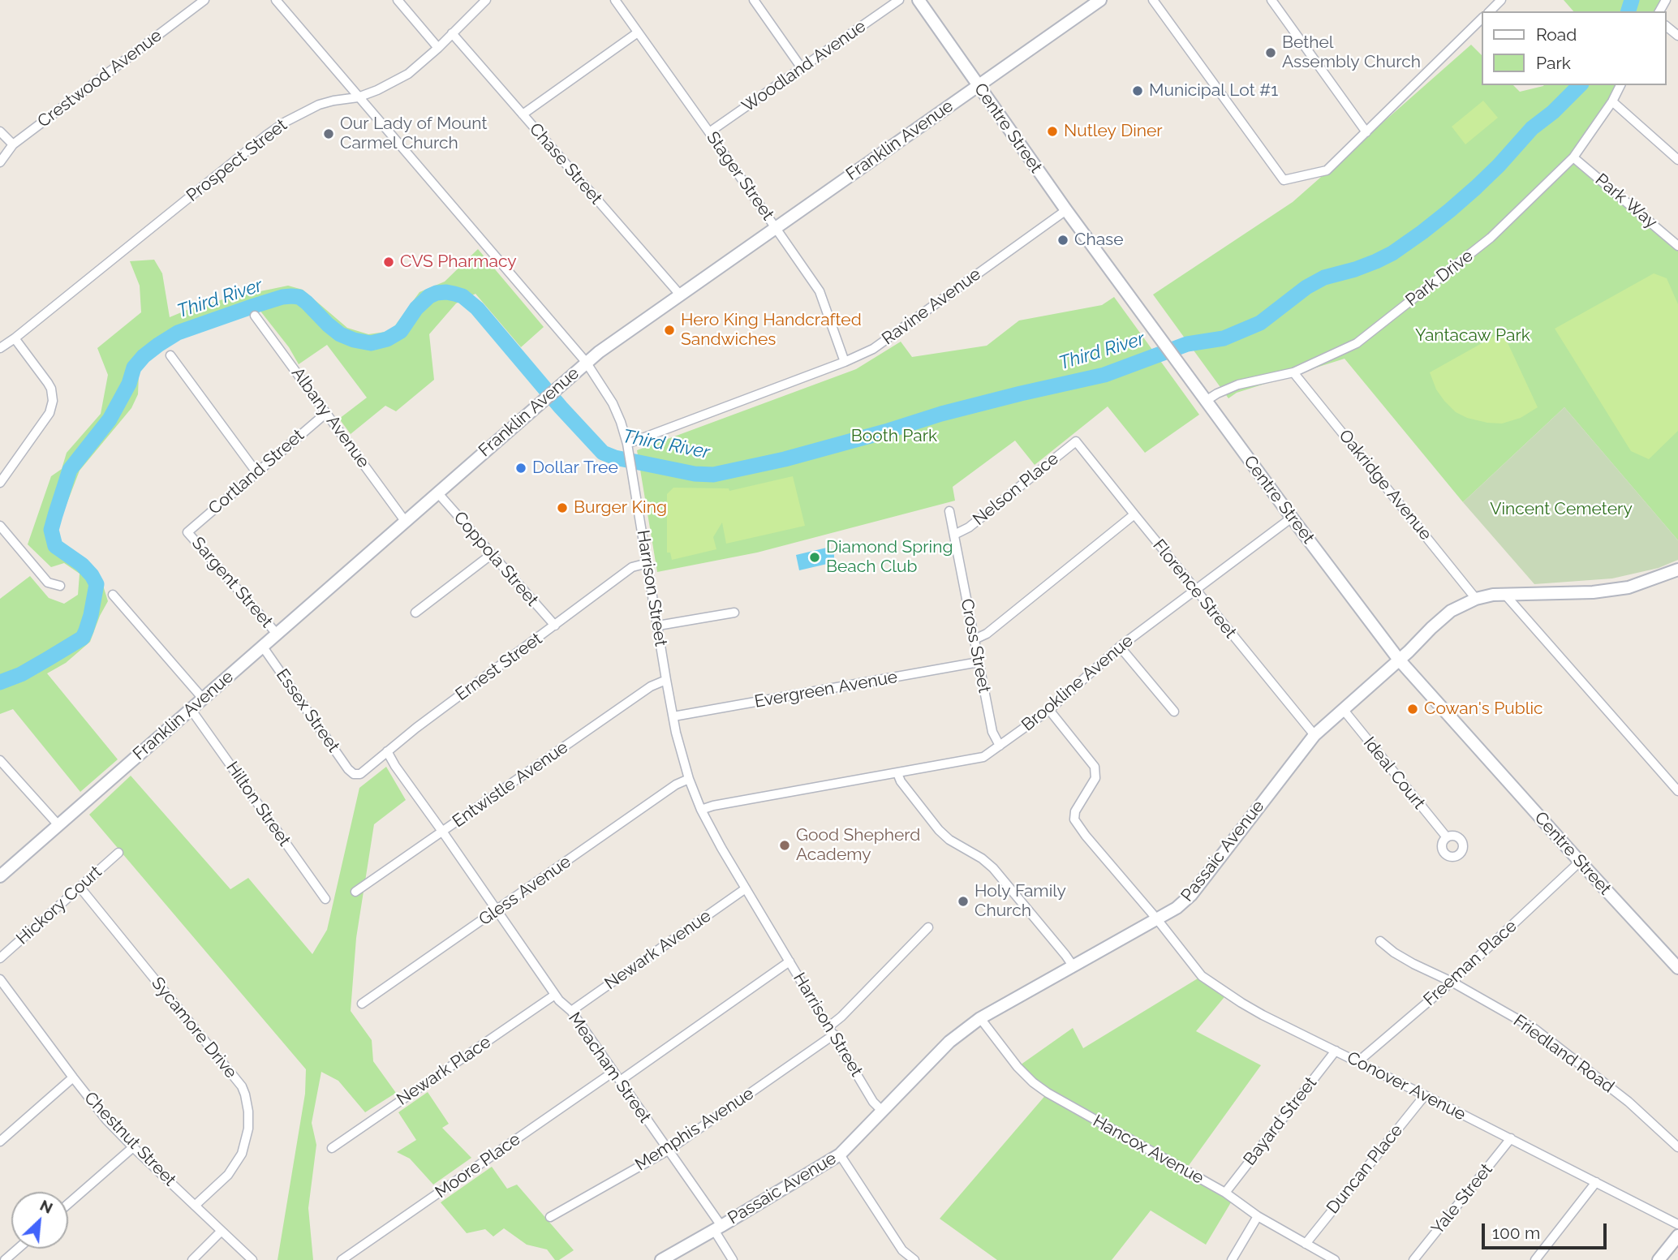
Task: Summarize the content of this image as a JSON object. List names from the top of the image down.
{
  "streets": {
    "street": [
      "Woodland Avenue",
      "Crestwood Avenue",
      "Centre Street",
      "Franklin Avenue",
      "Prospect Street",
      "Chase Street",
      "Stager Street",
      "Park Way",
      "Park Drive",
      "Ravine Avenue",
      "Albany Avenue",
      "Cortland Street",
      "Oakridge Avenue",
      "Nelson Place",
      "Coppola Street",
      "Sargent Street",
      "Harrison Street",
      "Florence Street",
      "Cross Street",
      "Ernest Street",
      "Brookline Avenue",
      "Evergreen Avenue",
      "Essex Street",
      "Ideal Court",
      "Entwistle Avenue",
      "Hilton Street",
      "Passaic Avenue",
      "Gless Avenue",
      "Hickory Court",
      "Newark Avenue",
      "Freeman Place",
      "Sycamore Drive",
      "Friedland Road",
      "Meacham Street",
      "Newark Place",
      "Conover Avenue",
      "Bayard Street",
      "Memphis Avenue",
      "Chestnut Street",
      "Hancox Avenue",
      "Moore Place",
      "Duncan Place",
      "Yale Street"
    ]
  },
  "crossings": [
    ["Woodland Avenue", "Stager Street"],
    ["Centre Street", "Franklin Avenue"],
    ["Centre Street", "Park Drive"],
    ["Centre Street", "Ravine Avenue"],
    ["Centre Street", "Brookline Avenue"],
    ["Centre Street", "Passaic Avenue"],
    ["Centre Street", "Freeman Place"],
    ["Franklin Avenue", "Chase Street"],
    ["Franklin Avenue", "Stager Street"],
    ["Franklin Avenue", "Albany Avenue"],
    ["Franklin Avenue", "Coppola Street"],
    ["Franklin Avenue", "Sargent Street"],
    ["Franklin Avenue", "Harrison Street"],
    ["Franklin Avenue", "Essex Street"],
    ["Franklin Avenue", "Hilton Street"],
    ["Prospect Street", "Chase Street"],
    ["Prospect Street", "Harrison Street"],
    ["Stager Street", "Ravine Avenue"],
    ["Park Way", "Park Drive"],
    ["Park Drive", "Oakridge Avenue"],
    ["Ravine Avenue", "Harrison Street"],
    ["Albany Avenue", "Cortland Street"],
    ["Cortland Street", "Sargent Street"],
    ["Oakridge Avenue", "Passaic Avenue"],
    ["Nelson Place", "Florence Street"],
    ["Nelson Place", "Cross Street"],
    ["Coppola Street", "Ernest Street"],
    ["Harrison Street", "Ernest Street"],
    ["Harrison Street", "Brookline Avenue"],
    ["Harrison Street", "Evergreen Avenue"],
    ["Harrison Street", "Entwistle Avenue"],
    ["Harrison Street", "Passaic Avenue"],
    ["Harrison Street", "Gless Avenue"],
    ["Harrison Street", "Newark Avenue"],
    ["Harrison Street", "Memphis Avenue"],
    ["Florence Street", "Brookline Avenue"],
    ["Florence Street", "Passaic Avenue"],
    ["Cross Street", "Brookline Avenue"],
    ["Cross Street", "Evergreen Avenue"],
    ["Ernest Street", "Essex Street"],
    ["Ernest Street", "Meacham Street"],
    ["Brookline Avenue", "Conover Avenue"],
    ["Ideal Court", "Passaic Avenue"],
    ["Entwistle Avenue", "Meacham Street"],
    ["Passaic Avenue", "Meacham Street"],
    ["Passaic Avenue", "Conover Avenue"],
    ["Passaic Avenue", "Hancox Avenue"],
    ["Gless Avenue", "Meacham Street"],
    ["Hickory Court", "Sycamore Drive"],
    ["Newark Avenue", "Meacham Street"],
    ["Freeman Place", "Friedland Road"],
    ["Freeman Place", "Conover Avenue"],
    ["Sycamore Drive", "Chestnut Street"],
    ["Meacham Street", "Newark Place"],
    ["Meacham Street", "Memphis Avenue"],
    ["Meacham Street", "Moore Place"],
    ["Conover Avenue", "Bayard Street"],
    ["Conover Avenue", "Duncan Place"],
    ["Conover Avenue", "Yale Street"],
    ["Bayard Street", "Hancox Avenue"],
    ["Hancox Avenue", "Duncan Place"]
  ],
  "water": ["Third River"],
  "parks": ["Yantacaw Park", "Booth Park", "Vincent Cemetery"],
  "places": [
    "Bethel Assembly Church",
    "Municipal Lot #1",
    "Nutley Diner",
    "Our Lady of Mount Carmel Church",
    "Chase",
    "CVS Pharmacy",
    "Hero King Handcrafted Sandwiches",
    "Dollar Tree",
    "Burger King",
    "Diamond Spring Beach Club",
    "Cowan's Public",
    "Good Shepherd Academy",
    "Holy Family Church"
  ],
  "legend": ["Road", "Park"],
  "scale_bar": "100 m",
  "north": "top right"
}
